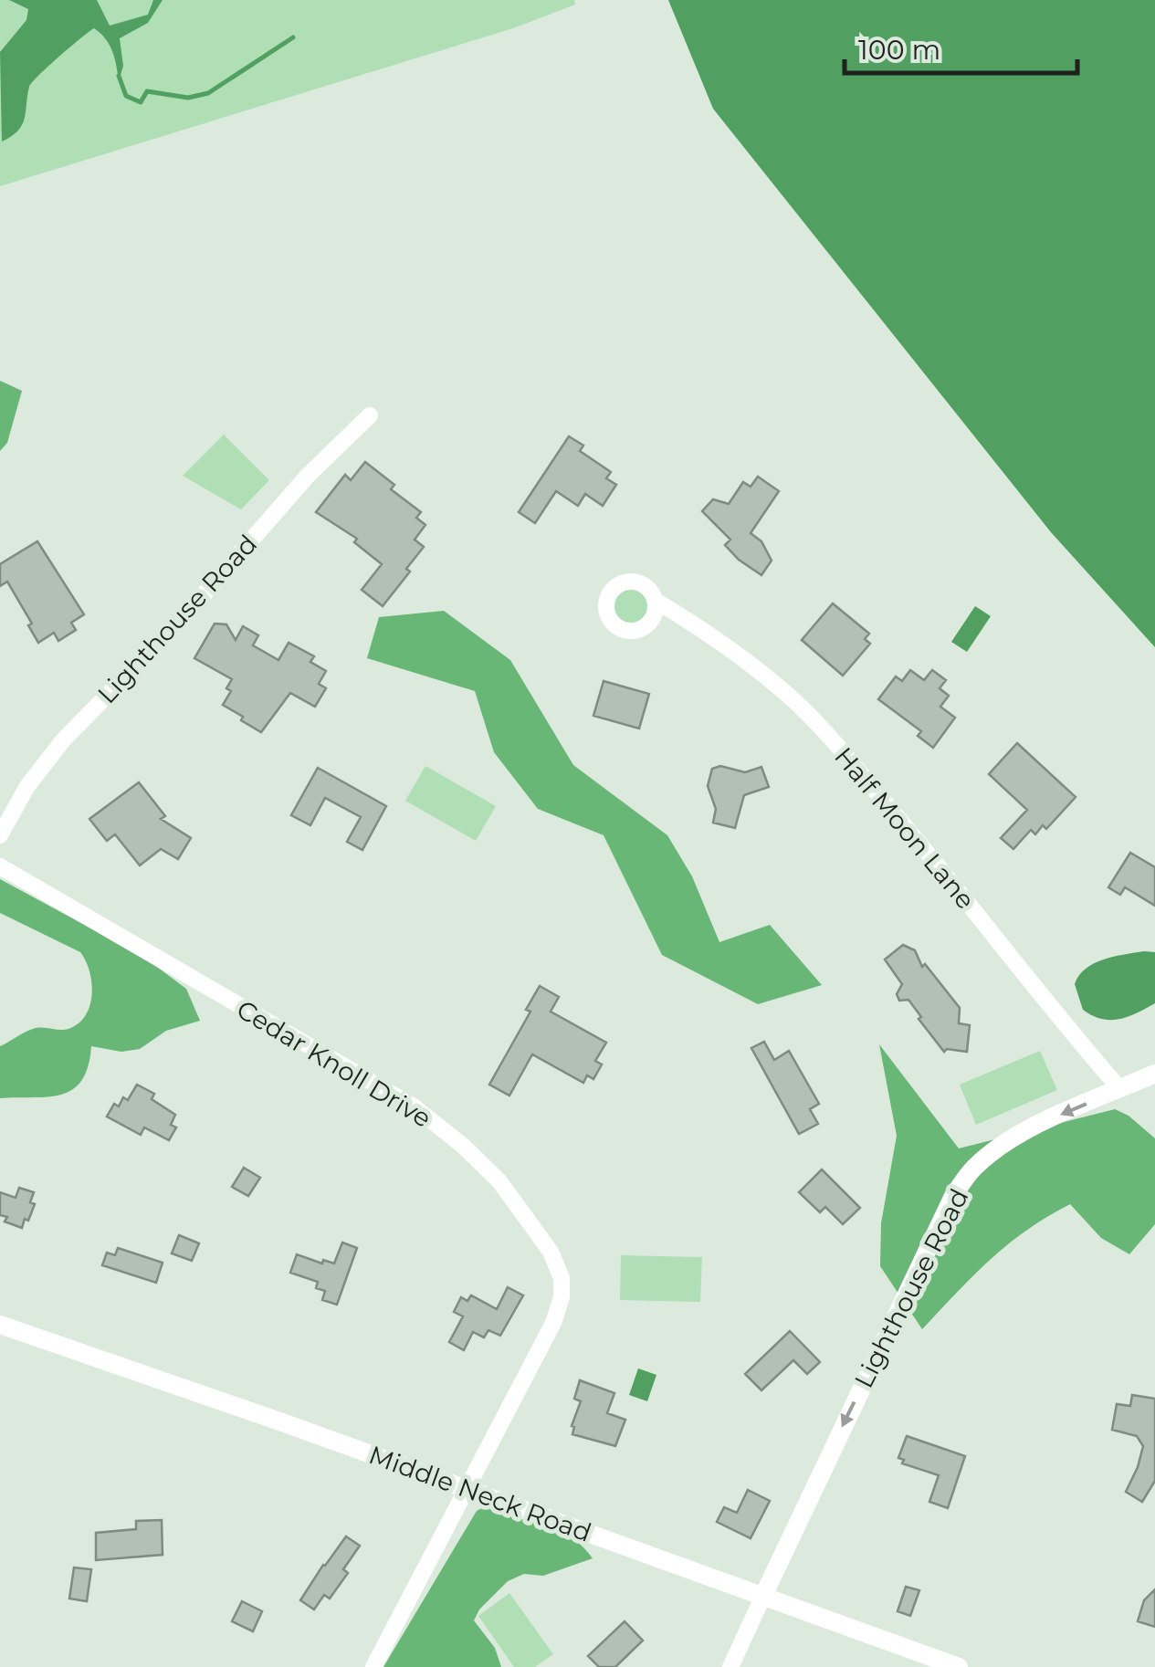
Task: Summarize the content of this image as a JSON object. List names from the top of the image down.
{
  "streets": {
    "street": [
      "Lighthouse Road",
      "Half Moon Lane",
      "Cedar Knoll Drive",
      "Middle Neck Road"
    ]
  },
  "crossings": [
    ["Lighthouse Road", "Half Moon Lane"],
    ["Lighthouse Road", "Middle Neck Road"],
    ["Cedar Knoll Drive", "Middle Neck Road"]
  ],
  "one_way": ["Lighthouse Road"],
  "scale_bar": "100 m"
}
